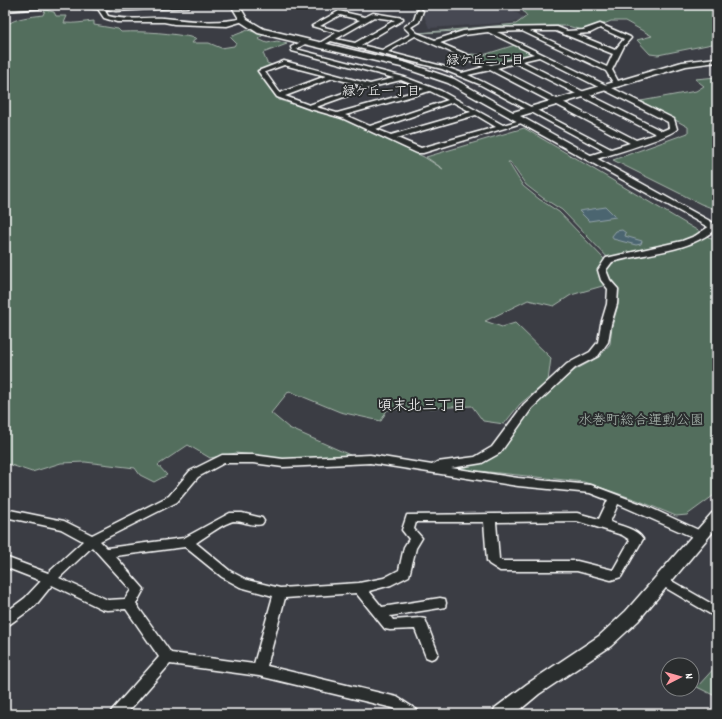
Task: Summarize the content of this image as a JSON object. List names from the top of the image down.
{
  "districts": ["緑ケ丘二丁目", "緑ケ丘一丁目", "頃末北三丁目"],
  "parks": ["水巻町総合運動公園"],
  "north": "right"
}
